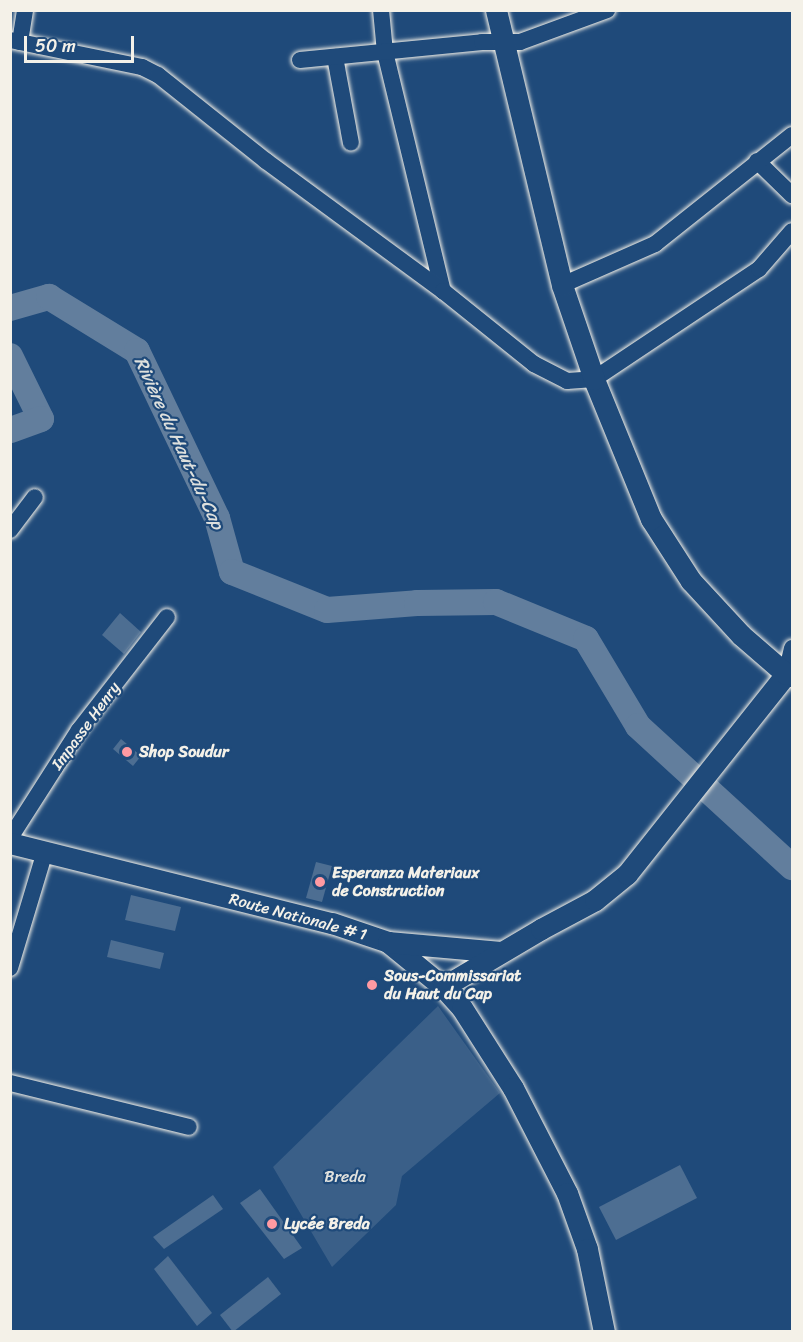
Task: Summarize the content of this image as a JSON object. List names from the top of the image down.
{
  "streets": {
    "main road": ["Route Nationale # 1"],
    "street": ["Impasse Henry"]
  },
  "crossings": [
    ["Impasse Henry", "Route Nationale # 1"]
  ],
  "water": ["Rivière du Haut-du-Cap"],
  "parks": ["Breda"],
  "places": [
    "Shop Soudur",
    "Esperanza Materiaux de Construction",
    "Sous-Commissariat du Haut du Cap",
    "Lycée Breda"
  ],
  "scale_bar": "50 m"
}
